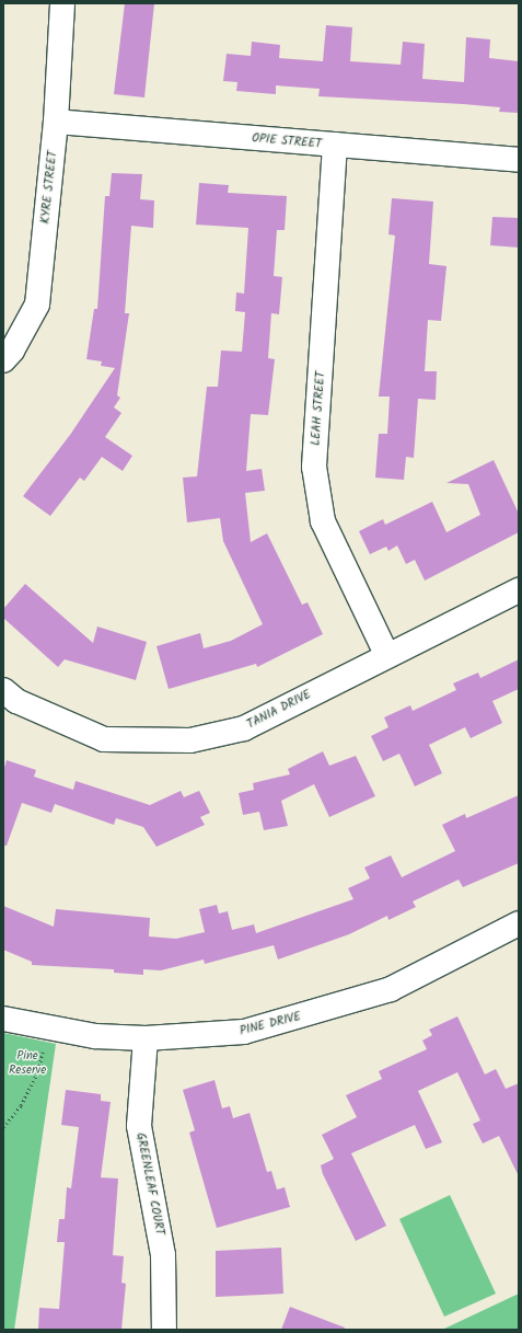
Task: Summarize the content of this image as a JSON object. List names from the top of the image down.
{
  "streets": {
    "street": [
      "OPIE STREET",
      "KYRE STREET",
      "LEAH STREET",
      "TANIA DRIVE",
      "PINE DRIVE",
      "GREENLEAF COURT"
    ]
  },
  "crossings": [
    ["OPIE STREET", "KYRE STREET"],
    ["OPIE STREET", "LEAH STREET"],
    ["LEAH STREET", "TANIA DRIVE"],
    ["PINE DRIVE", "GREENLEAF COURT"]
  ],
  "parks": ["Pine Reserve"]
}
